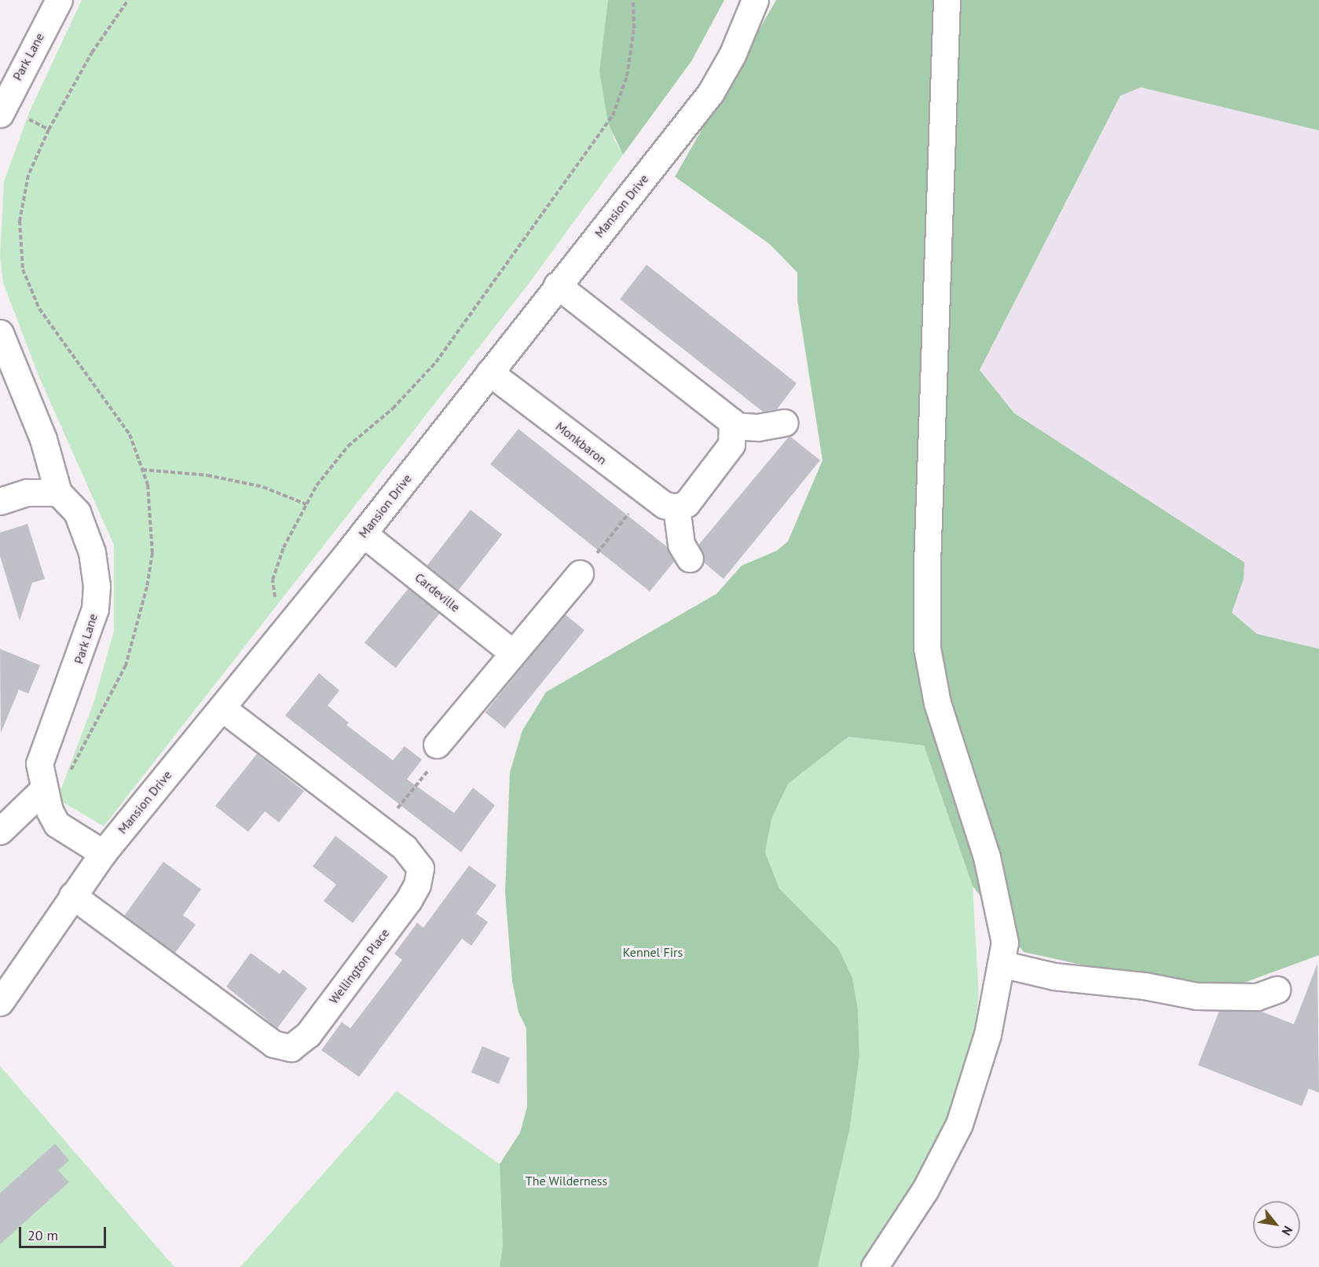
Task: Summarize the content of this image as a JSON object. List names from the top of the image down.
{
  "streets": {
    "street": [
      "Park Lane",
      "Mansion Drive",
      "Monkbaron",
      "Cardeville",
      "Wellington Place"
    ]
  },
  "crossings": [
    ["Park Lane", "Mansion Drive"],
    ["Mansion Drive", "Monkbaron"],
    ["Mansion Drive", "Cardeville"],
    ["Mansion Drive", "Wellington Place"]
  ],
  "parks": ["Kennel Firs", "The Wilderness"],
  "scale_bar": "20 m",
  "north": "bottom right"
}
